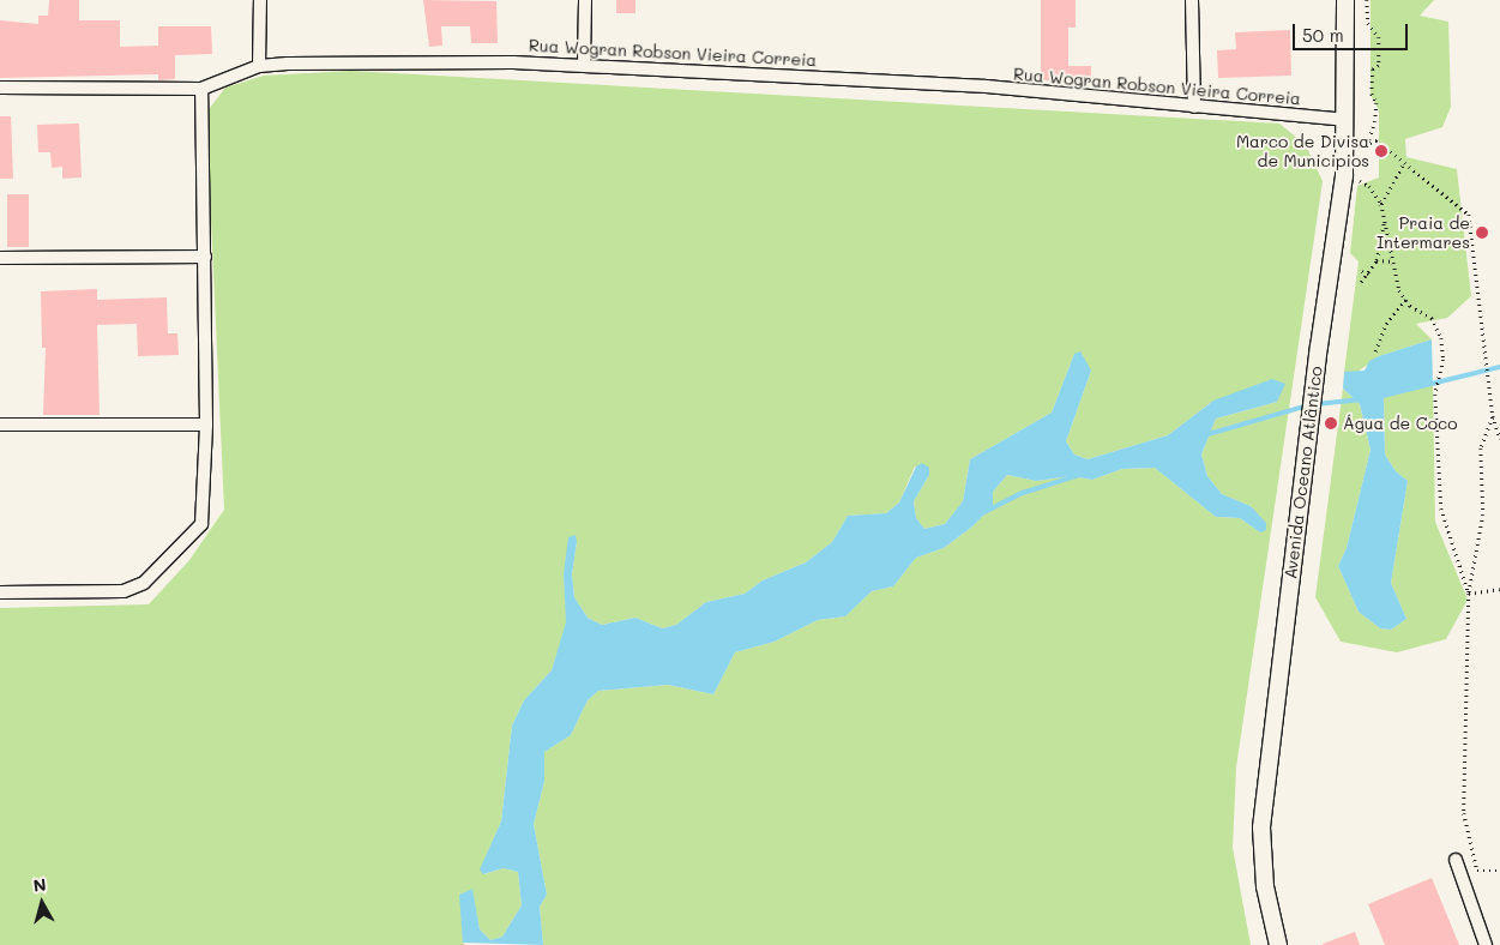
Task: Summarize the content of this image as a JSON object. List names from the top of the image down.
{
  "streets": {
    "main road": ["Avenida Oceano Atlântico"],
    "street": ["Rua Wogran Robson Vieira Correia"]
  },
  "crossings": [
    ["Rua Wogran Robson Vieira Correia", "Avenida Oceano Atlântico"]
  ],
  "places": ["Marco de Divisa de Municipios", "Praia de Intermares", "Água de Coco"],
  "scale_bar": "50 m",
  "north": "top"
}
